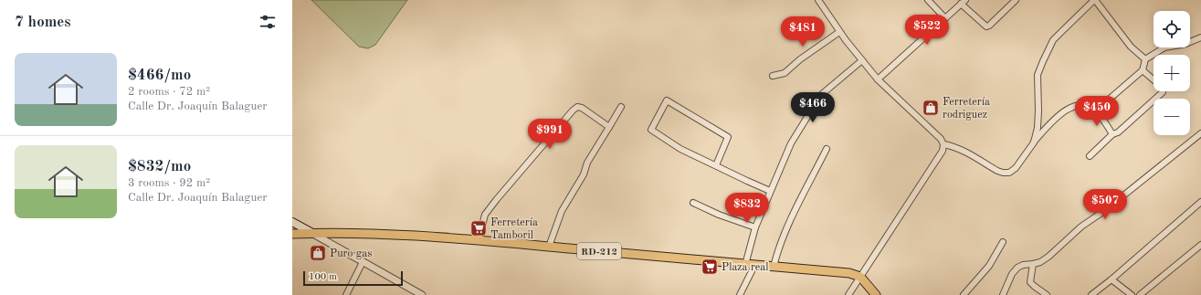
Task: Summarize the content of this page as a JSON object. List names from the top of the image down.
{
  "streets": {
    "main road": ["RD-212"]
  },
  "places": {
    "shop": ["Ferretería rodriguez", "Puro gas"],
    "supermarket": ["Ferretería Tamboril", "Plaza real"]
  },
  "scale_bar": "100 m",
  "page": {
    "heading": "7 homes",
    "map_buttons": ["+", "−"],
    "price": [
      "$522",
      "$481",
      "$466",
      "$450",
      "$991",
      "$507",
      "$832"
    ],
    "list": [
      {
        "name": "$466/mo",
        "note": "2 rooms · 72 m² · Calle Dr. Joaquín Balaguer"
      },
      {
        "name": "$832/mo",
        "note": "3 rooms · 92 m² · Calle Dr. Joaquín Balaguer"
      }
    ],
    "scale": "100 m"
  }
}
